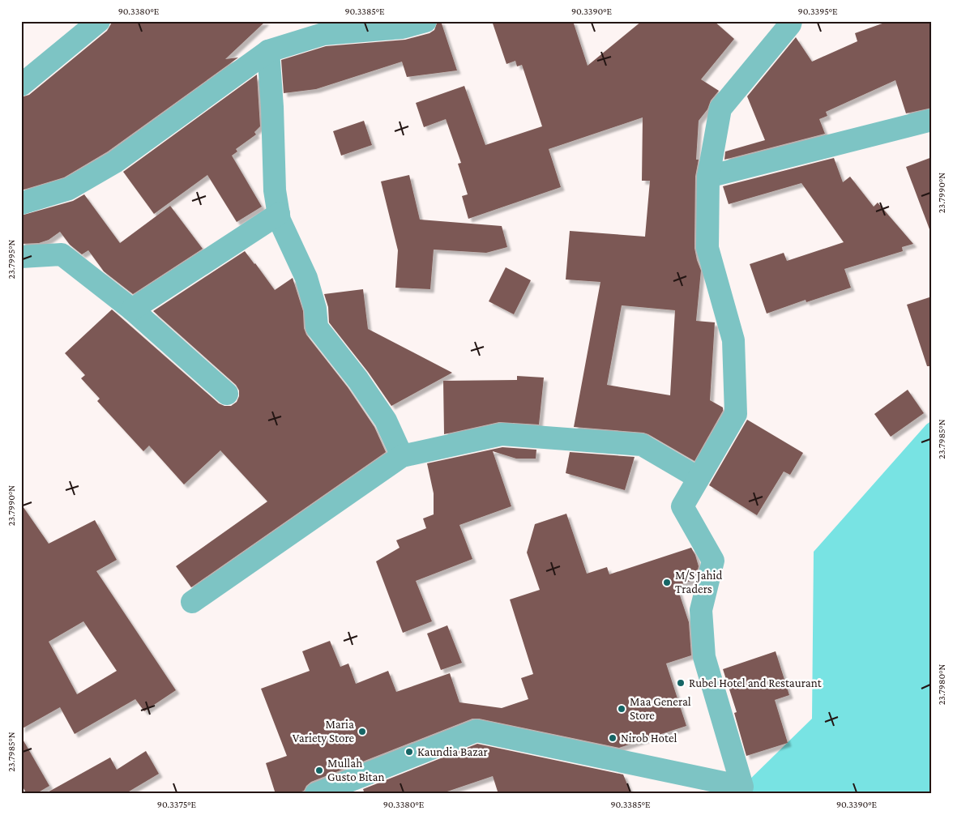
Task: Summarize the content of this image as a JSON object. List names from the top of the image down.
{
  "places": [
    "M/S Jahid Traders",
    "Rubel Hotel and Restaurant",
    "Maa General Store",
    "Maria Variety Store",
    "Nirob Hotel",
    "Kaundia Bazar",
    "Mullah Gusto Bitan"
  ],
  "coordinates": [
    "90.3380°E",
    "90.3385°E",
    "90.3390°E",
    "90.3395°E",
    "23.7990°N",
    "23.7995°N",
    "23.7985°N",
    "23.7980°N",
    "90.3375°E"
  ]
}
